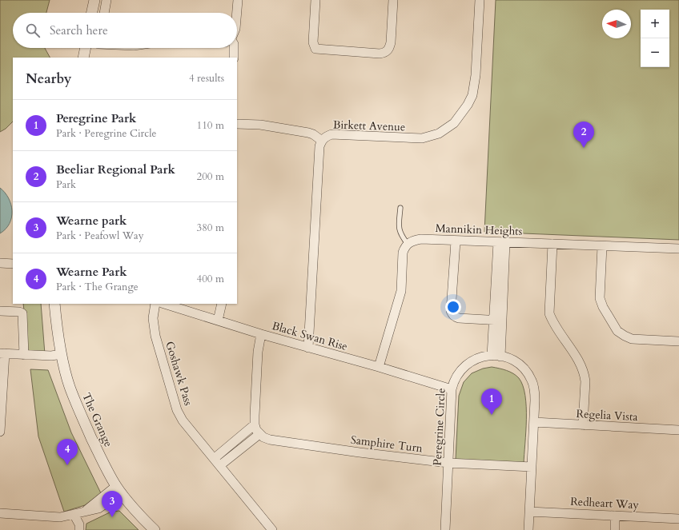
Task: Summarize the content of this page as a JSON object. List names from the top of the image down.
{
  "streets": {
    "street": [
      "Birkett Avenue",
      "Mannikin Heights",
      "Black Swan Rise",
      "Goshawk Pass",
      "Regelia Vista",
      "The Grange",
      "Peregrine Circle",
      "Samphire Turn",
      "Redheart Way"
    ]
  },
  "crossings": [
    ["Birkett Avenue", "Black Swan Rise"],
    ["Black Swan Rise", "Peregrine Circle"],
    ["Peregrine Circle", "Samphire Turn"]
  ],
  "north": "left",
  "page": {
    "map_buttons": ["+", "−"],
    "search": "Search here",
    "heading": ["Nearby", "4 results"],
    "list": [
      {
        "mark": "1",
        "name": "Peregrine Park",
        "note": "Park · Peregrine Circle",
        "value": "110 m"
      },
      {
        "mark": "2",
        "name": "Beeliar Regional Park",
        "note": "Park",
        "value": "200 m"
      },
      {
        "mark": "3",
        "name": "Wearne park",
        "note": "Park · Peafowl Way",
        "value": "380 m"
      },
      {
        "mark": "4",
        "name": "Wearne Park",
        "note": "Park · The Grange",
        "value": "400 m"
      }
    ],
    "pins": [
      "2",
      "1",
      "4",
      "3"
    ]
  }
}
